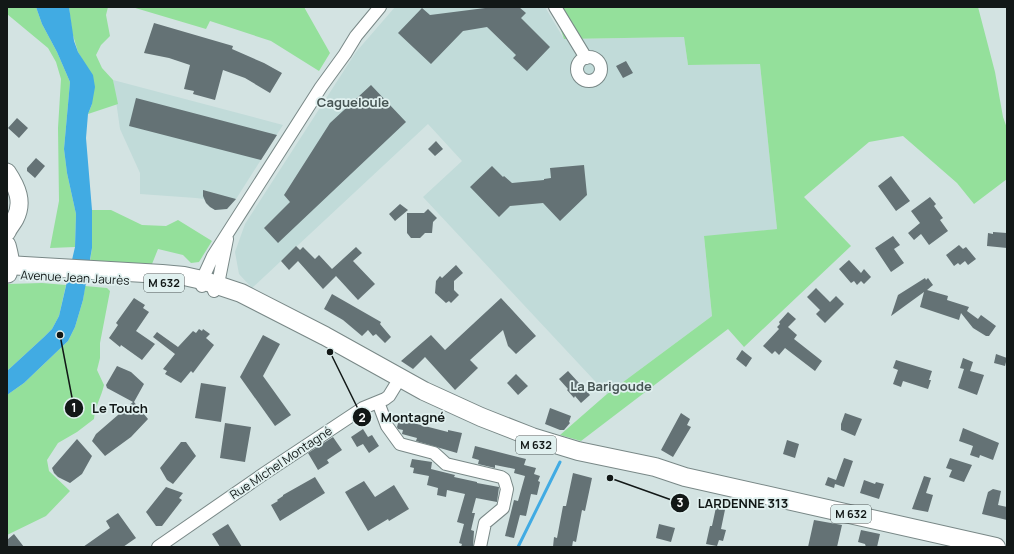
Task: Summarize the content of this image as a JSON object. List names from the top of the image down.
{
  "streets": {
    "main road": ["Avenue Jean Jaurès", "M 632"],
    "street": ["Rue Michel Montagné"]
  },
  "crossings": [
    ["Avenue Jean Jaurès", "M 632"],
    ["M 632", "Rue Michel Montagné"]
  ],
  "districts": ["Cagueloule", "La Barigoude"],
  "places": ["Le Touch", "Montagné", "LARDENNE 313"]
}
